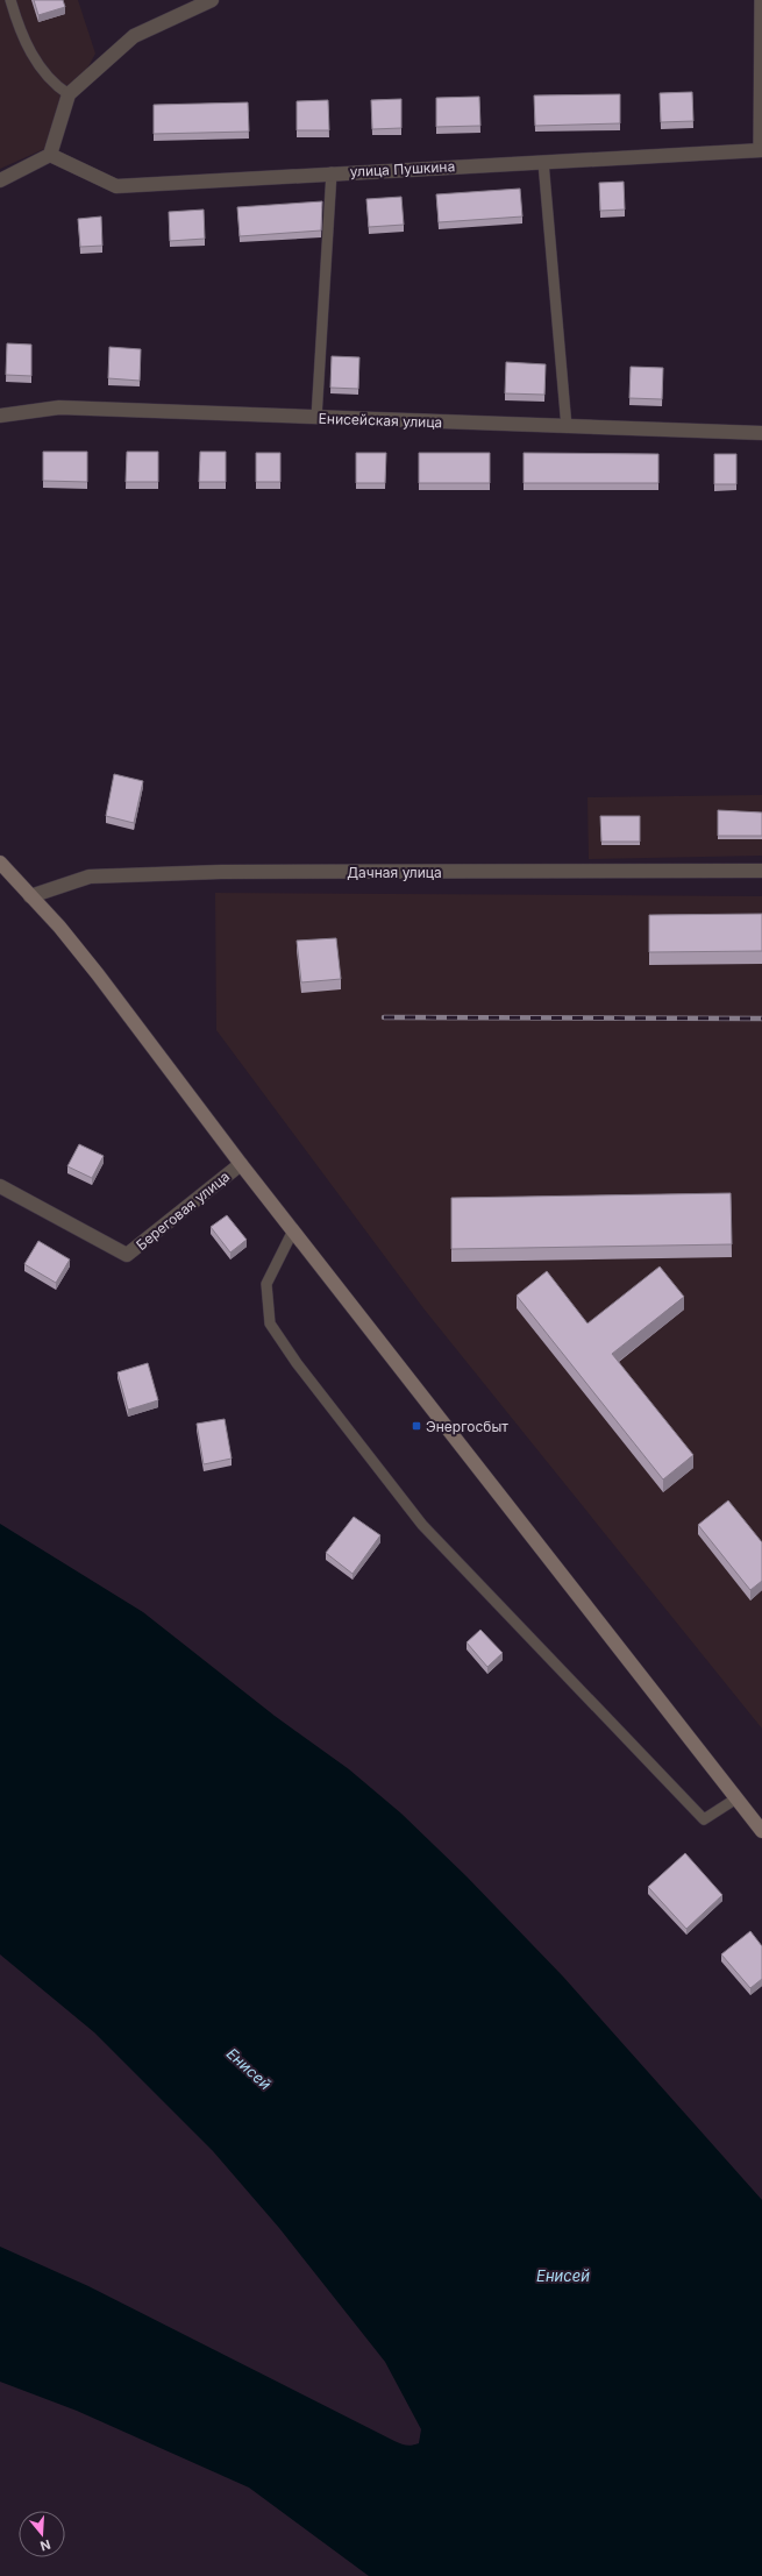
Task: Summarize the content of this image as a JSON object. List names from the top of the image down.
{
  "streets": {
    "street": [
      "улица Пушкина",
      "Енисейская улица",
      "Дачная улица",
      "Береговая улица"
    ]
  },
  "water": ["Енисей"],
  "places": {
    "transit": ["Энергосбыт"]
  },
  "north": "bottom"
}
